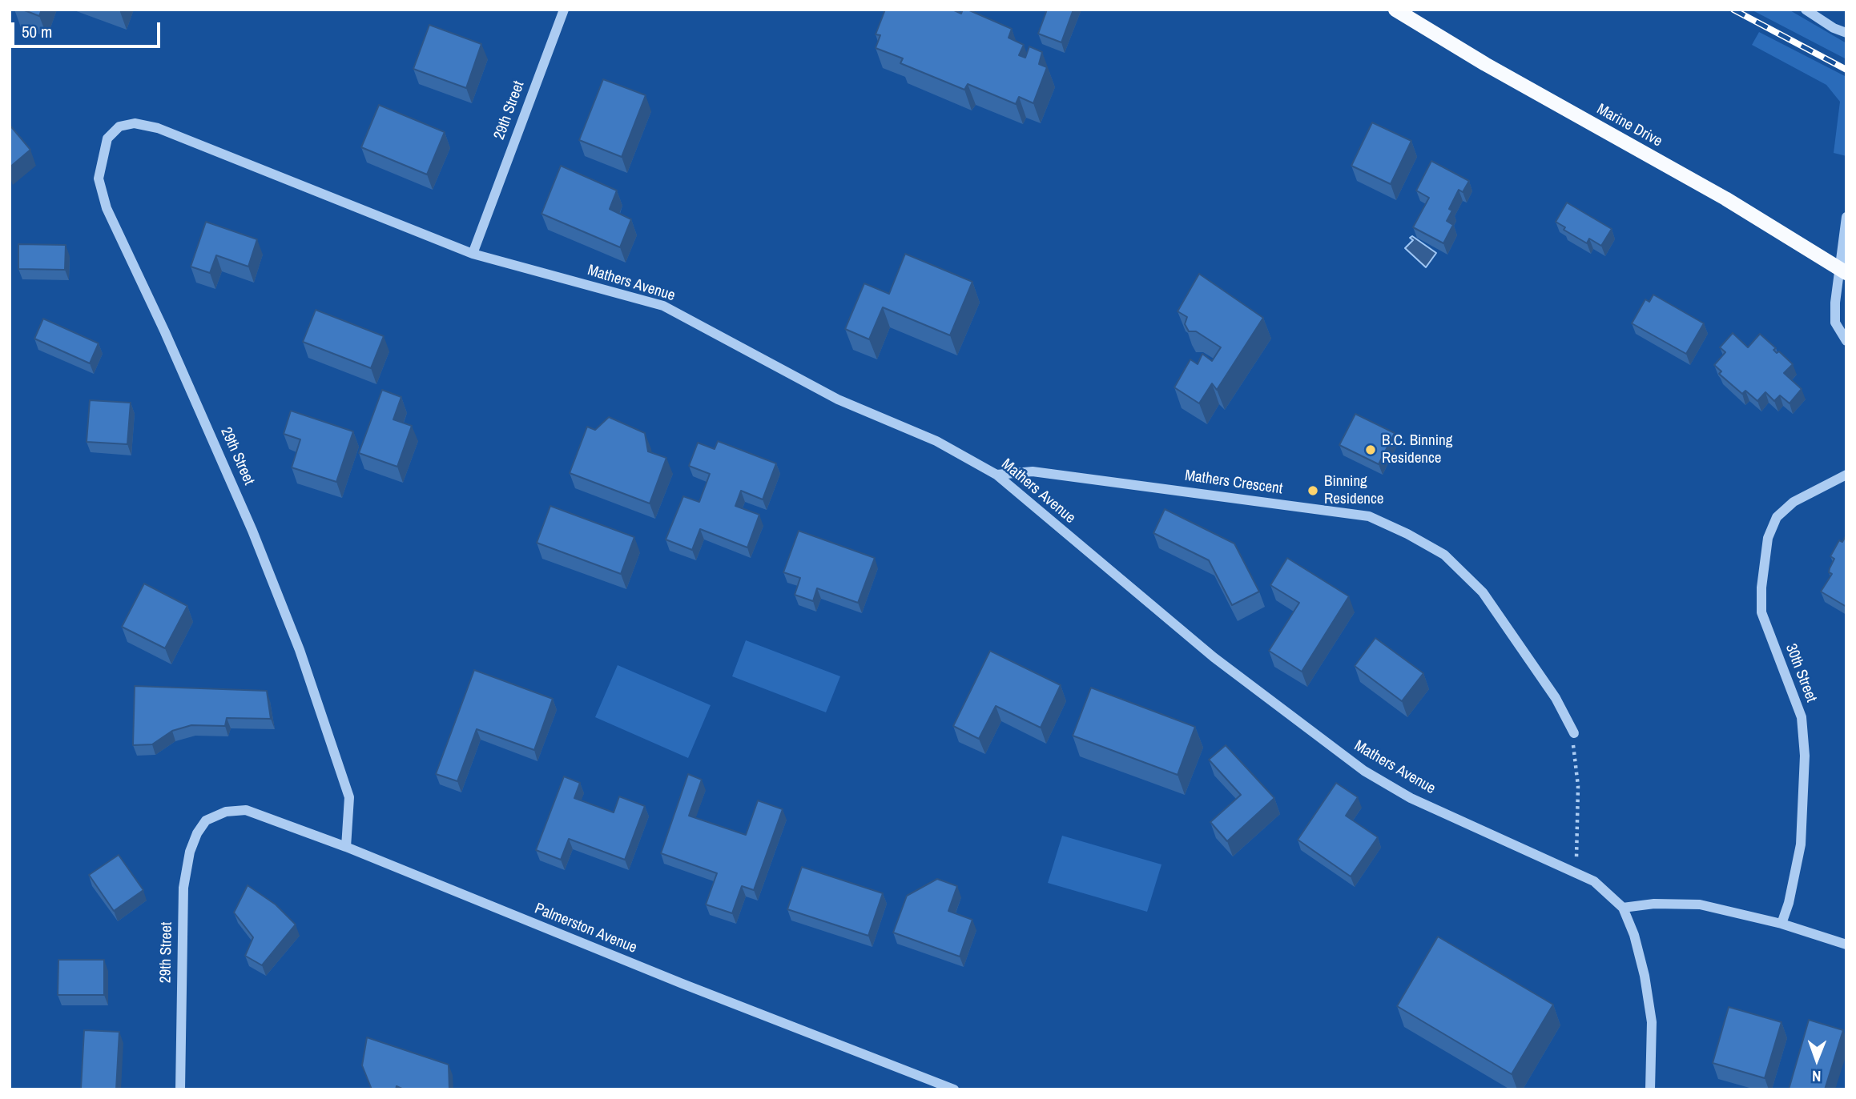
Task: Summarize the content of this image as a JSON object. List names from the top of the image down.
{
  "streets": {
    "main road": ["Marine Drive"],
    "street": [
      "29th Street",
      "Mathers Avenue",
      "Mathers Crescent",
      "30th Street",
      "Palmerston Avenue"
    ]
  },
  "crossings": [
    ["29th Street", "Mathers Avenue"],
    ["29th Street", "Palmerston Avenue"],
    ["Mathers Avenue", "Mathers Crescent"]
  ],
  "places": ["B.C. Binning Residence", "Binning Residence"],
  "scale_bar": "50 m",
  "north": "bottom"
}
